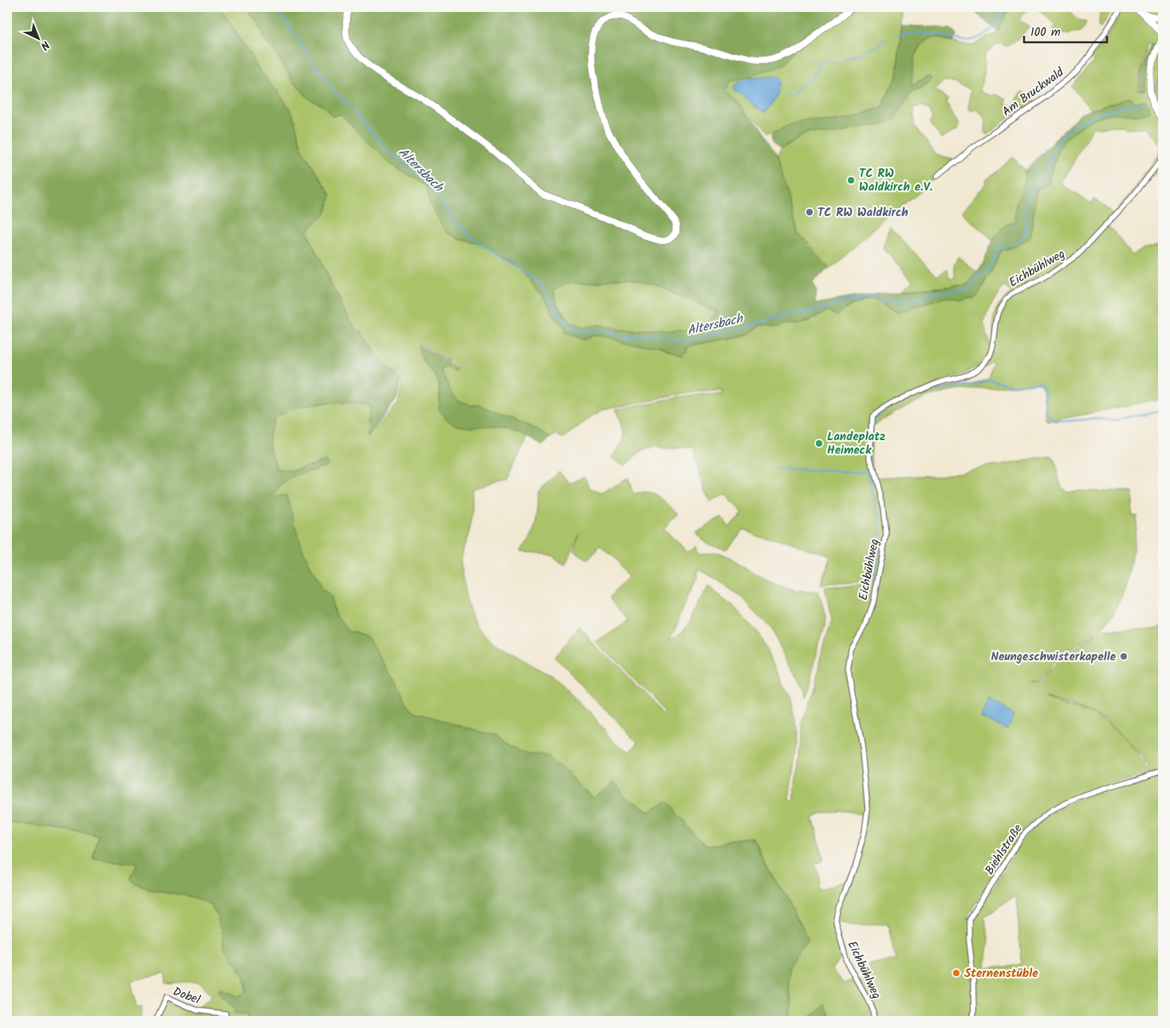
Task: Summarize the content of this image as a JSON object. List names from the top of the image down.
{
  "streets": {
    "street": [
      "Am Bruckwald",
      "Eichbühlweg",
      "Biehlstraße",
      "Dobel"
    ]
  },
  "water": ["Altersbach"],
  "places": [
    "TC RW Waldkirch e.V.",
    "TC RW Waldkirch",
    "Landeplatz Heimeck",
    "Neungeschwisterkapelle",
    "Sternenstüble"
  ],
  "scale_bar": "100 m",
  "north": "bottom right"
}
